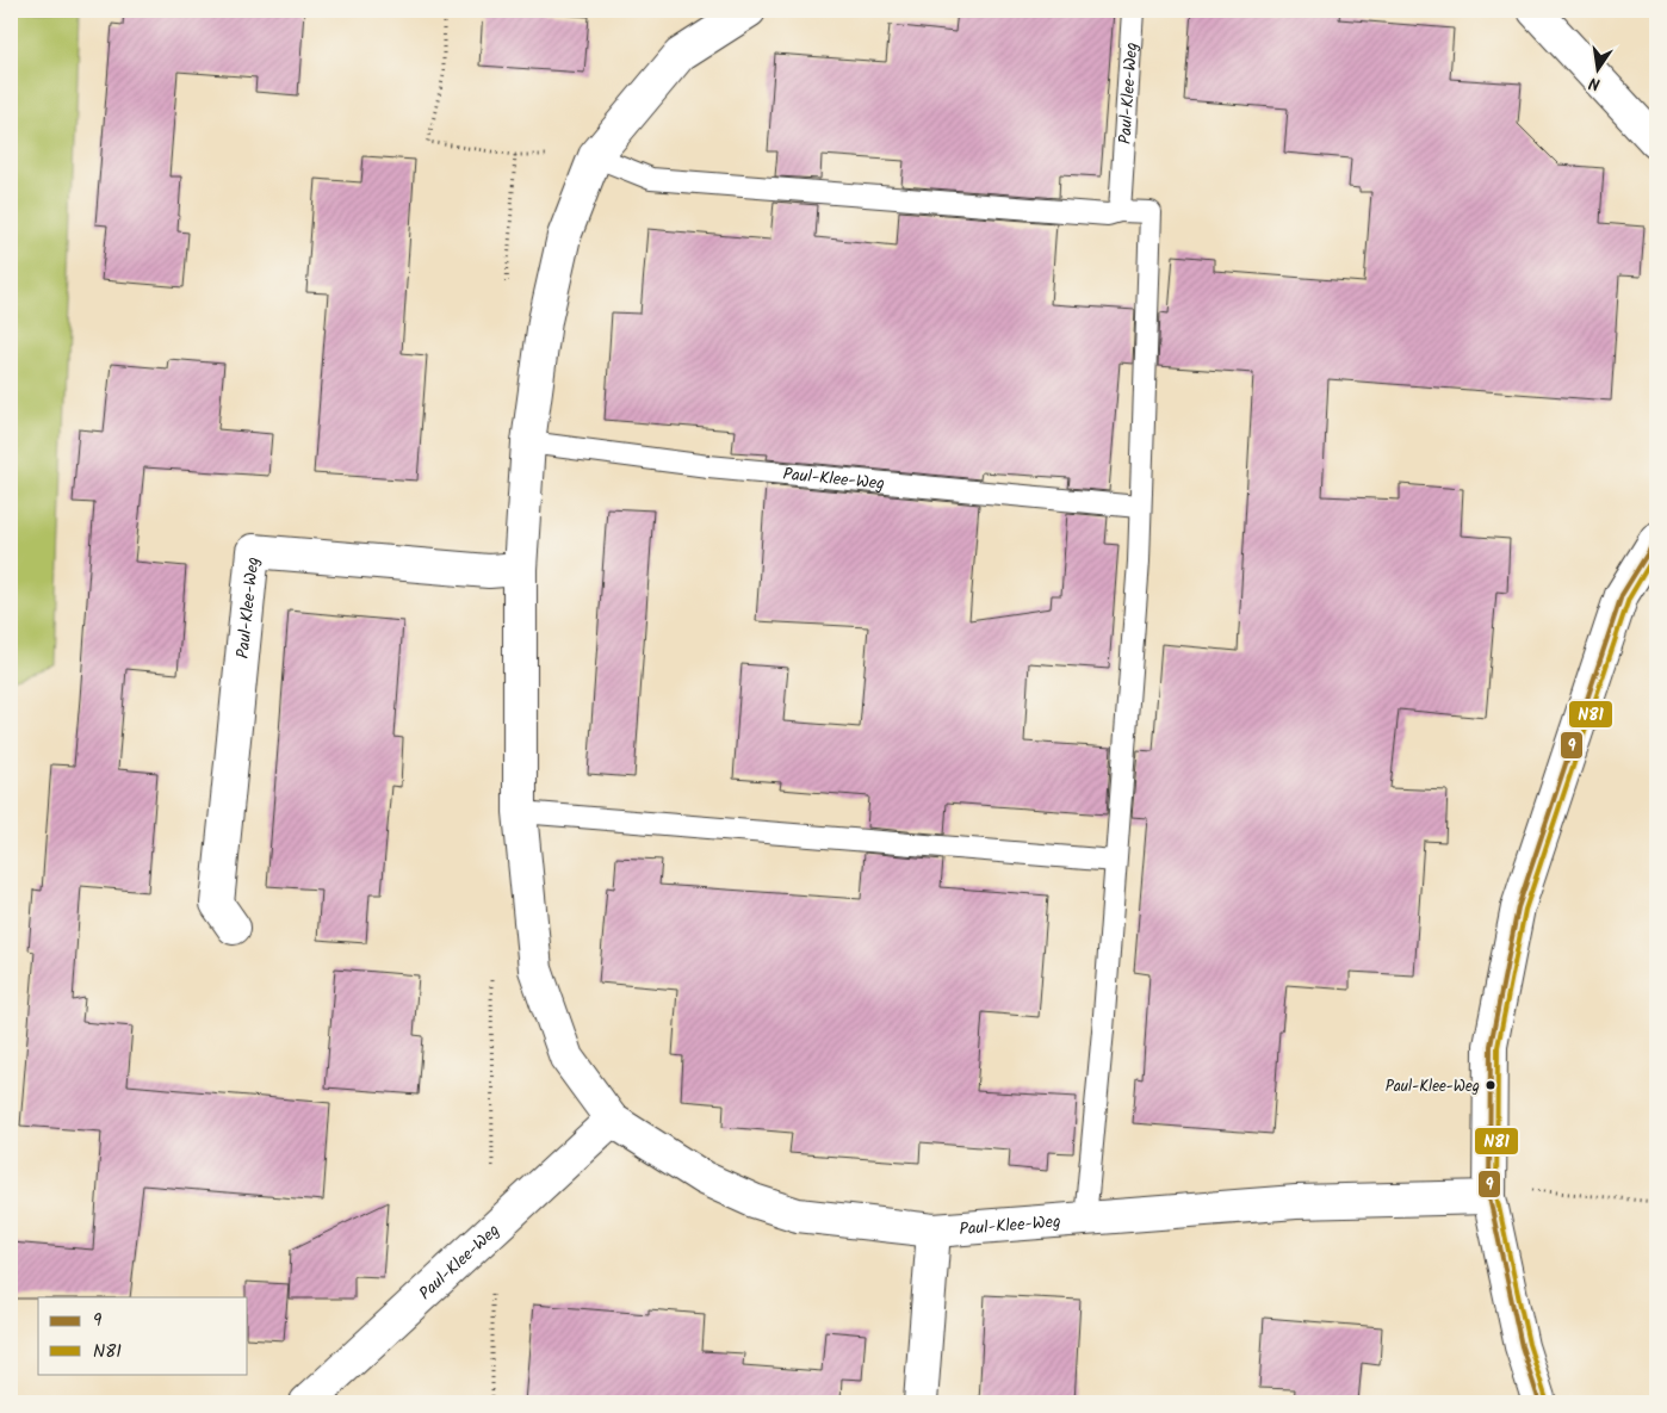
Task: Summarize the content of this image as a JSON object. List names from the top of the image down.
{
  "streets": {
    "street": ["Paul-Klee-Weg"]
  },
  "places": ["Paul-Klee-Weg"],
  "lines": ["transit line 9", "transit line N81"],
  "legend": ["9", "N81"],
  "north": "bottom"
}
